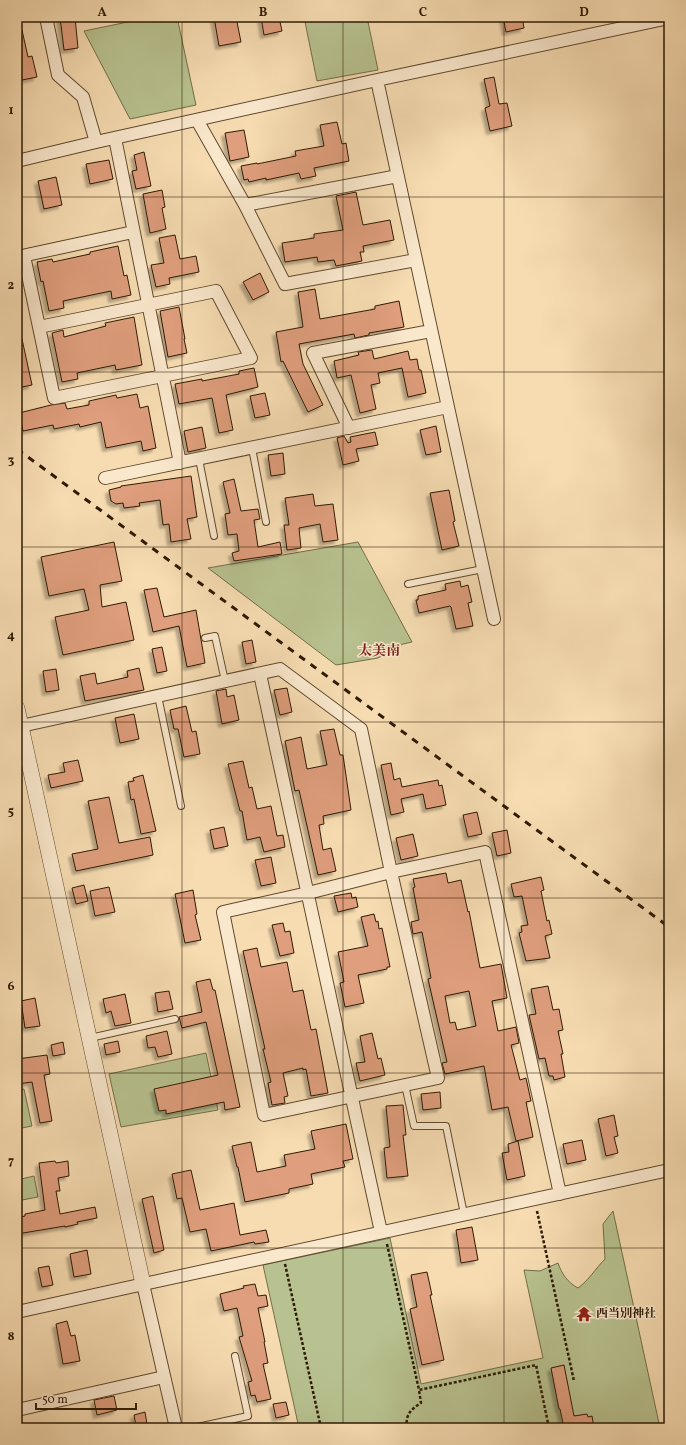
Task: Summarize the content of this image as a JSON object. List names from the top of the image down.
{
  "districts": ["太美南"],
  "places": {
    "temple": ["西当別神社"]
  },
  "scale_bar": "50 m",
  "grid": {
    "columns": [
      "A",
      "B",
      "C",
      "D"
    ],
    "rows": [
      "1",
      "2",
      "3",
      "4",
      "5",
      "6",
      "7",
      "8"
    ]
  }
}
